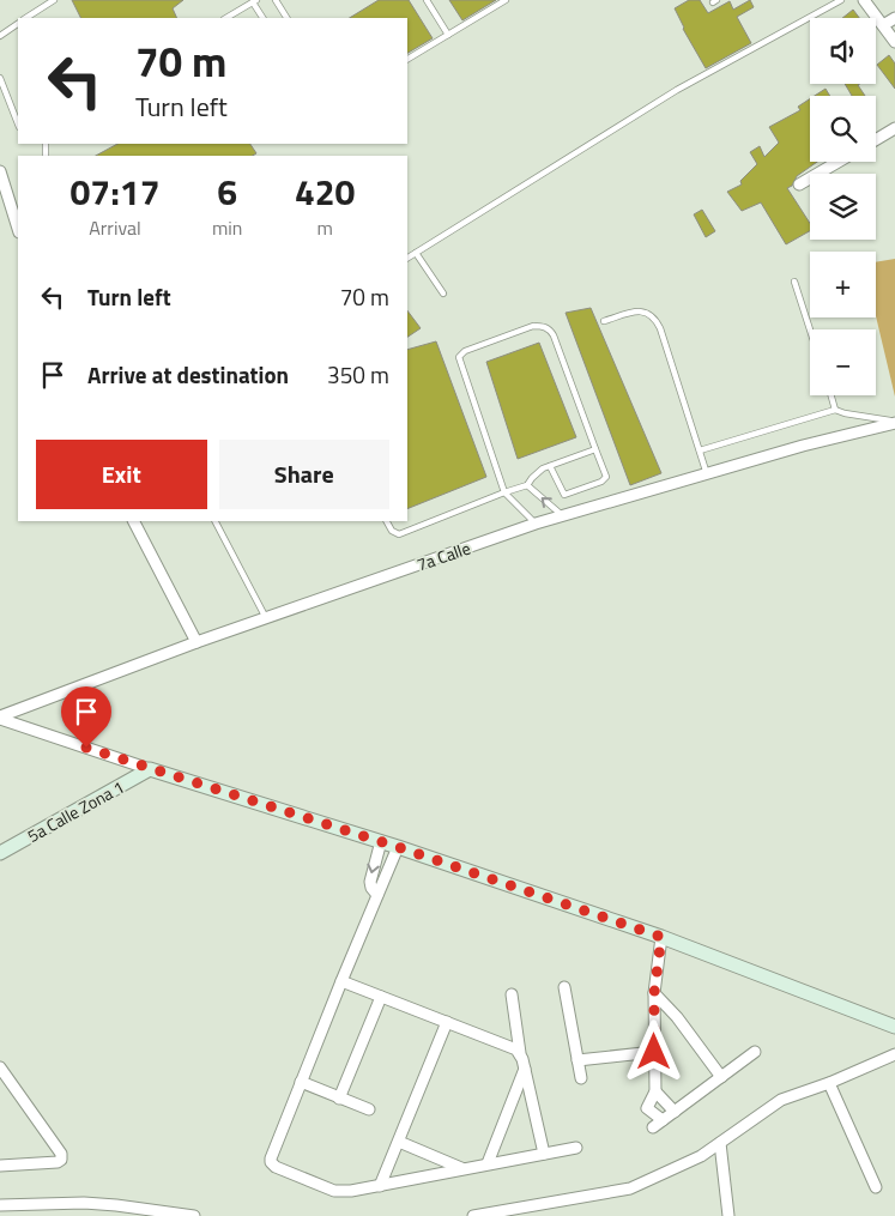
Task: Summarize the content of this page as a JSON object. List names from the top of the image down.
{
  "streets": {
    "street": ["7a Calle", "5a Calle Zona 1"]
  },
  "page": {
    "map_buttons": ["+", "−"],
    "turn": ["70 m", "Turn left"],
    "eta": [
      "07:17",
      "Arrival",
      "6",
      "min",
      "420",
      "m"
    ],
    "list": [
      {
        "name": "Turn left",
        "value": "70 m"
      },
      {
        "name": "Arrive at destination",
        "value": "350 m"
      }
    ],
    "buttons": ["Exit", "Share"]
  }
}
